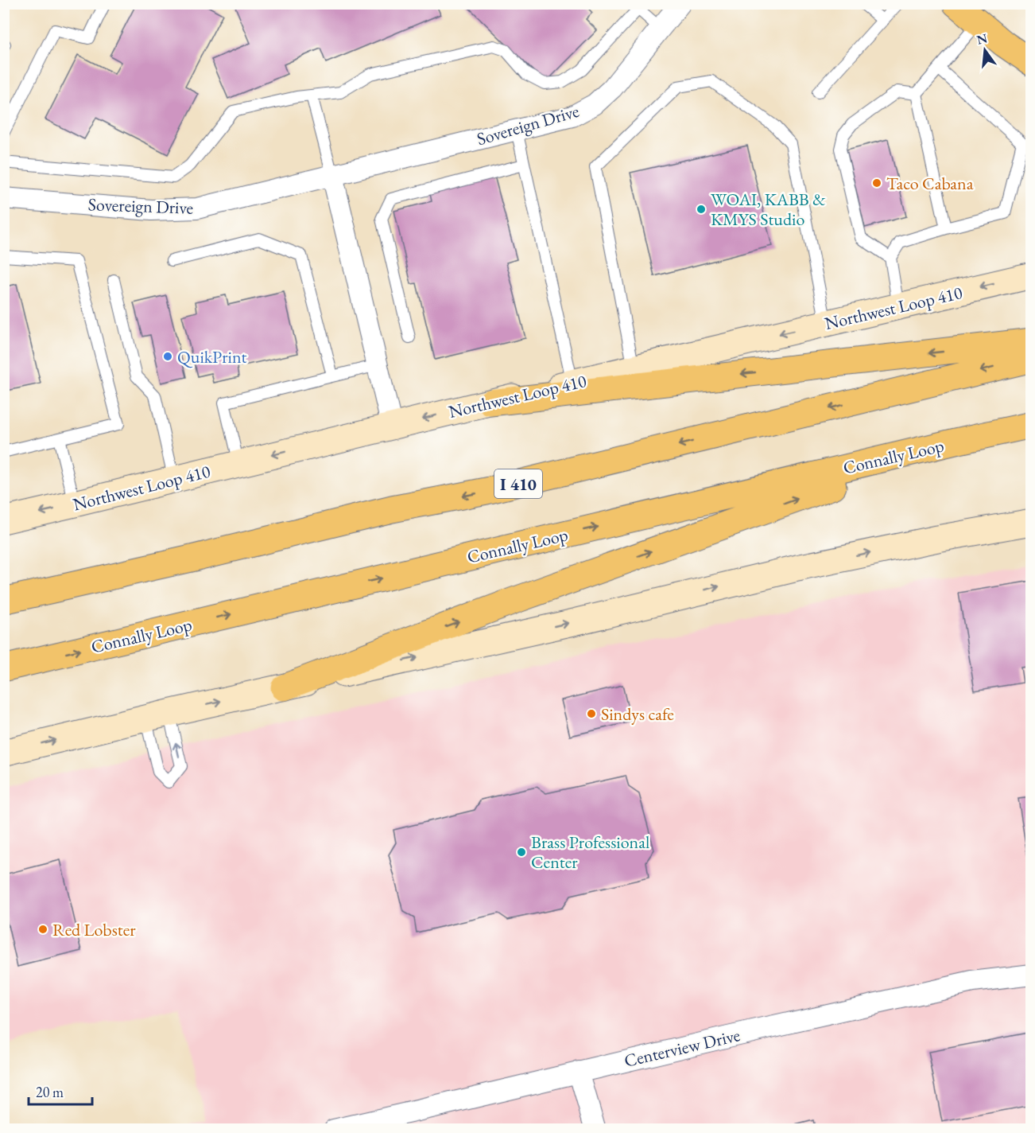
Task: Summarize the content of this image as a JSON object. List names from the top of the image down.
{
  "streets": {
    "main road": ["Northwest Loop 410", "Connally Loop", "I 410"],
    "street": ["Sovereign Drive", "Centerview Drive"]
  },
  "places": [
    "Taco Cabana",
    "WOAI, KABB & KMYS Studio",
    "QuikPrint",
    "Sindys cafe",
    "Brass Professional Center",
    "Red Lobster"
  ],
  "scale_bar": "20 m",
  "north": "top"
}
